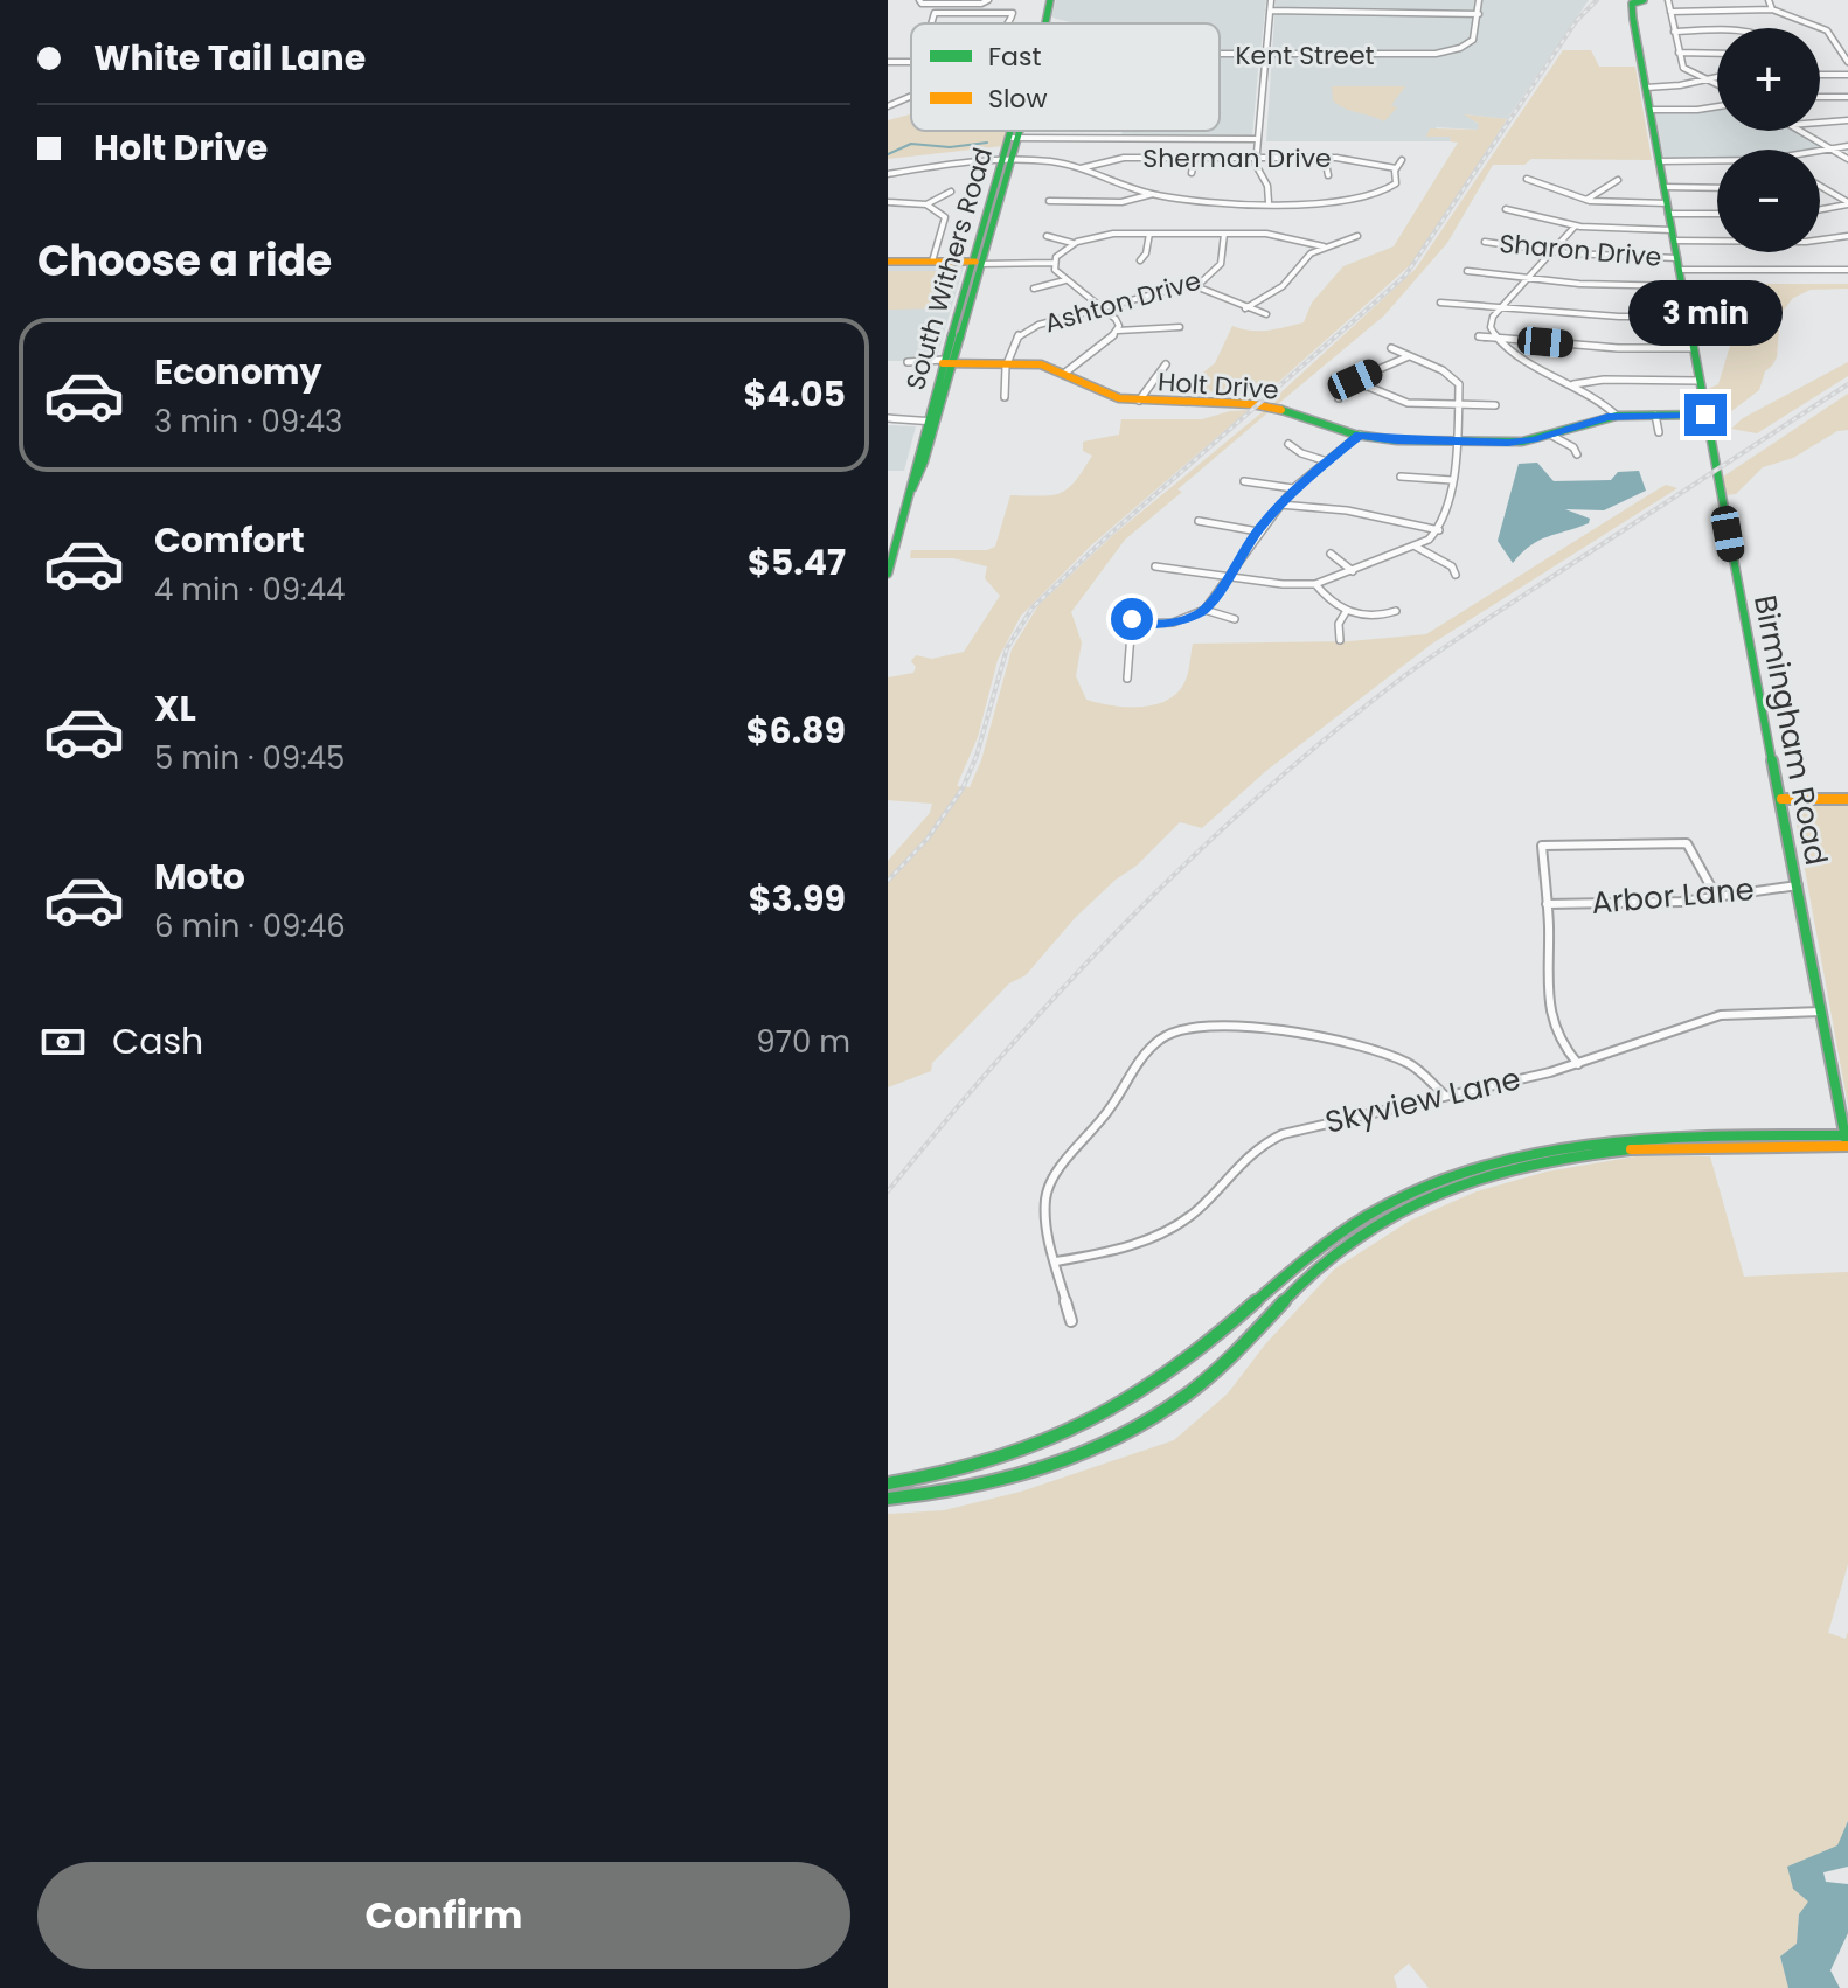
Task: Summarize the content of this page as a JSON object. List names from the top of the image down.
{
  "streets": {
    "street": [
      "Kent Street",
      "Sherman Drive",
      "Sharon Drive",
      "South Withers Road",
      "Ashton Drive",
      "Holt Drive",
      "Birmingham Road",
      "Arbor Lane",
      "Skyview Lane"
    ]
  },
  "crossings": [
    ["Sharon Drive", "Birmingham Road"],
    ["South Withers Road", "Holt Drive"],
    ["Ashton Drive", "Holt Drive"],
    ["Holt Drive", "Birmingham Road"],
    ["Birmingham Road", "Arbor Lane"],
    ["Birmingham Road", "Skyview Lane"]
  ],
  "legend": ["Fast", "Slow"],
  "page": {
    "banner": ["White Tail Lane", "Holt Drive"],
    "map_buttons": ["+", "−"],
    "heading": "Choose a ride",
    "bubble": "3 min",
    "list": [
      {
        "name": "Economy",
        "note": "3 min · 09:43",
        "value": "$4.05"
      },
      {
        "name": "Comfort",
        "note": "4 min · 09:44",
        "value": "$5.47"
      },
      {
        "name": "XL",
        "note": "5 min · 09:45",
        "value": "$6.89"
      },
      {
        "name": "Moto",
        "note": "6 min · 09:46",
        "value": "$3.99"
      }
    ],
    "pay": ["Cash", "970 m"],
    "buttons": "Confirm"
  }
}
